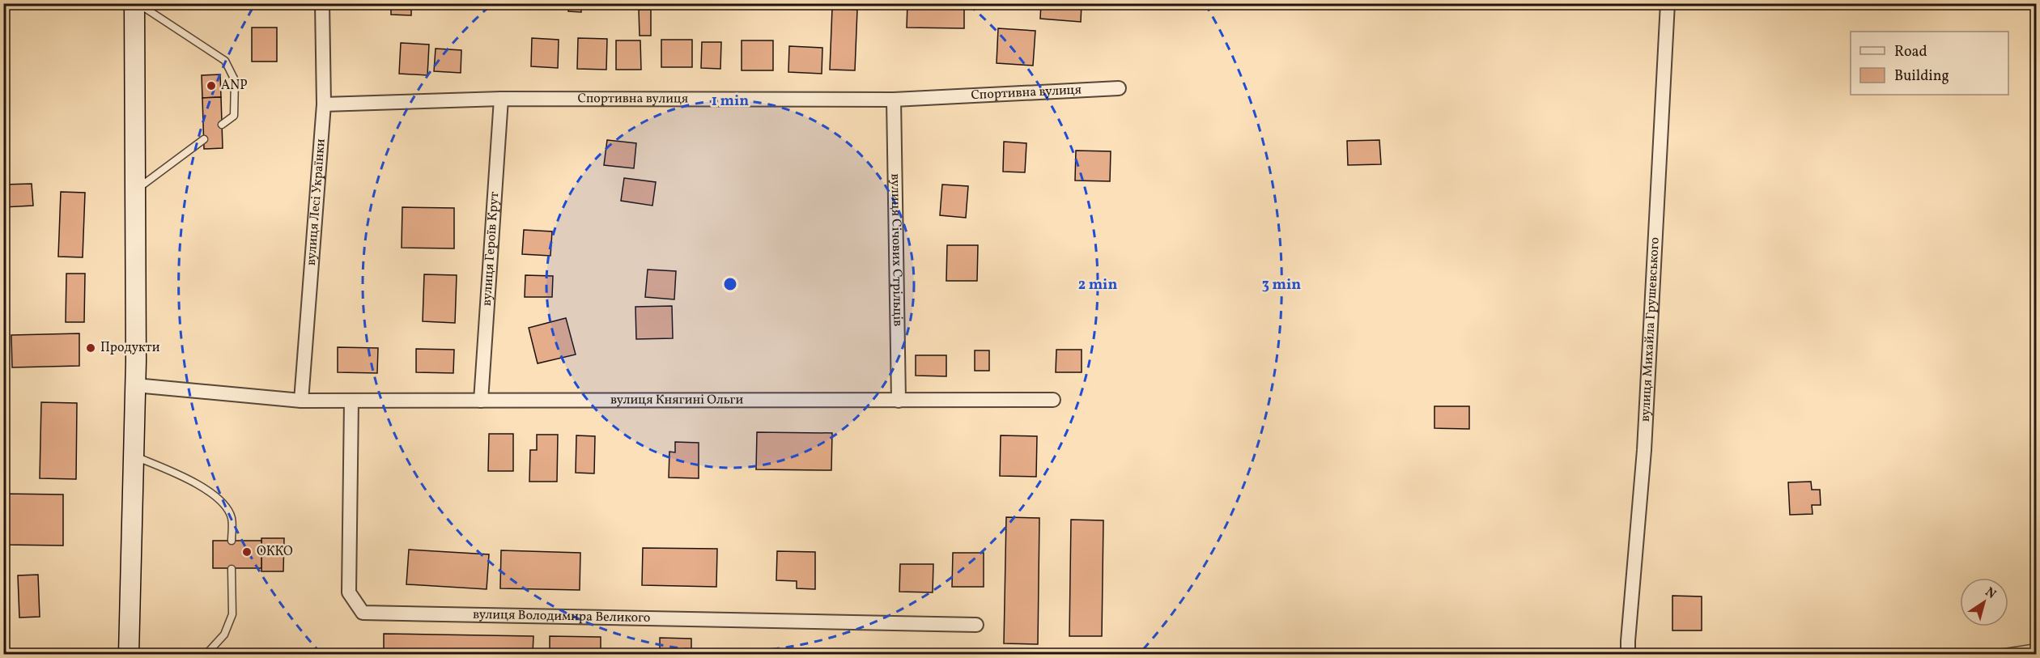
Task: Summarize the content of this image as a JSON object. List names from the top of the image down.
{
  "streets": {
    "street": [
      "Спортивна вулиця",
      "вулиця Лесі Українки",
      "вулиця Героїв Крут",
      "вулиця Січових Стрільців",
      "вулиця Михайла Грушевського",
      "вулиця Княгині Ольги",
      "вулиця Володимира Великого"
    ]
  },
  "crossings": [
    ["Спортивна вулиця", "вулиця Лесі Українки"],
    ["Спортивна вулиця", "вулиця Героїв Крут"],
    ["Спортивна вулиця", "вулиця Січових Стрільців"],
    ["вулиця Лесі Українки", "вулиця Княгині Ольги"],
    ["вулиця Героїв Крут", "вулиця Княгині Ольги"],
    ["вулиця Січових Стрільців", "вулиця Княгині Ольги"],
    ["вулиця Княгині Ольги", "вулиця Володимира Великого"]
  ],
  "places": ["ANP", "Продукти", "ОККО"],
  "legend": ["Road", "Building"],
  "north": "top right",
  "rings": ["1 min", "2 min", "3 min"]
}
